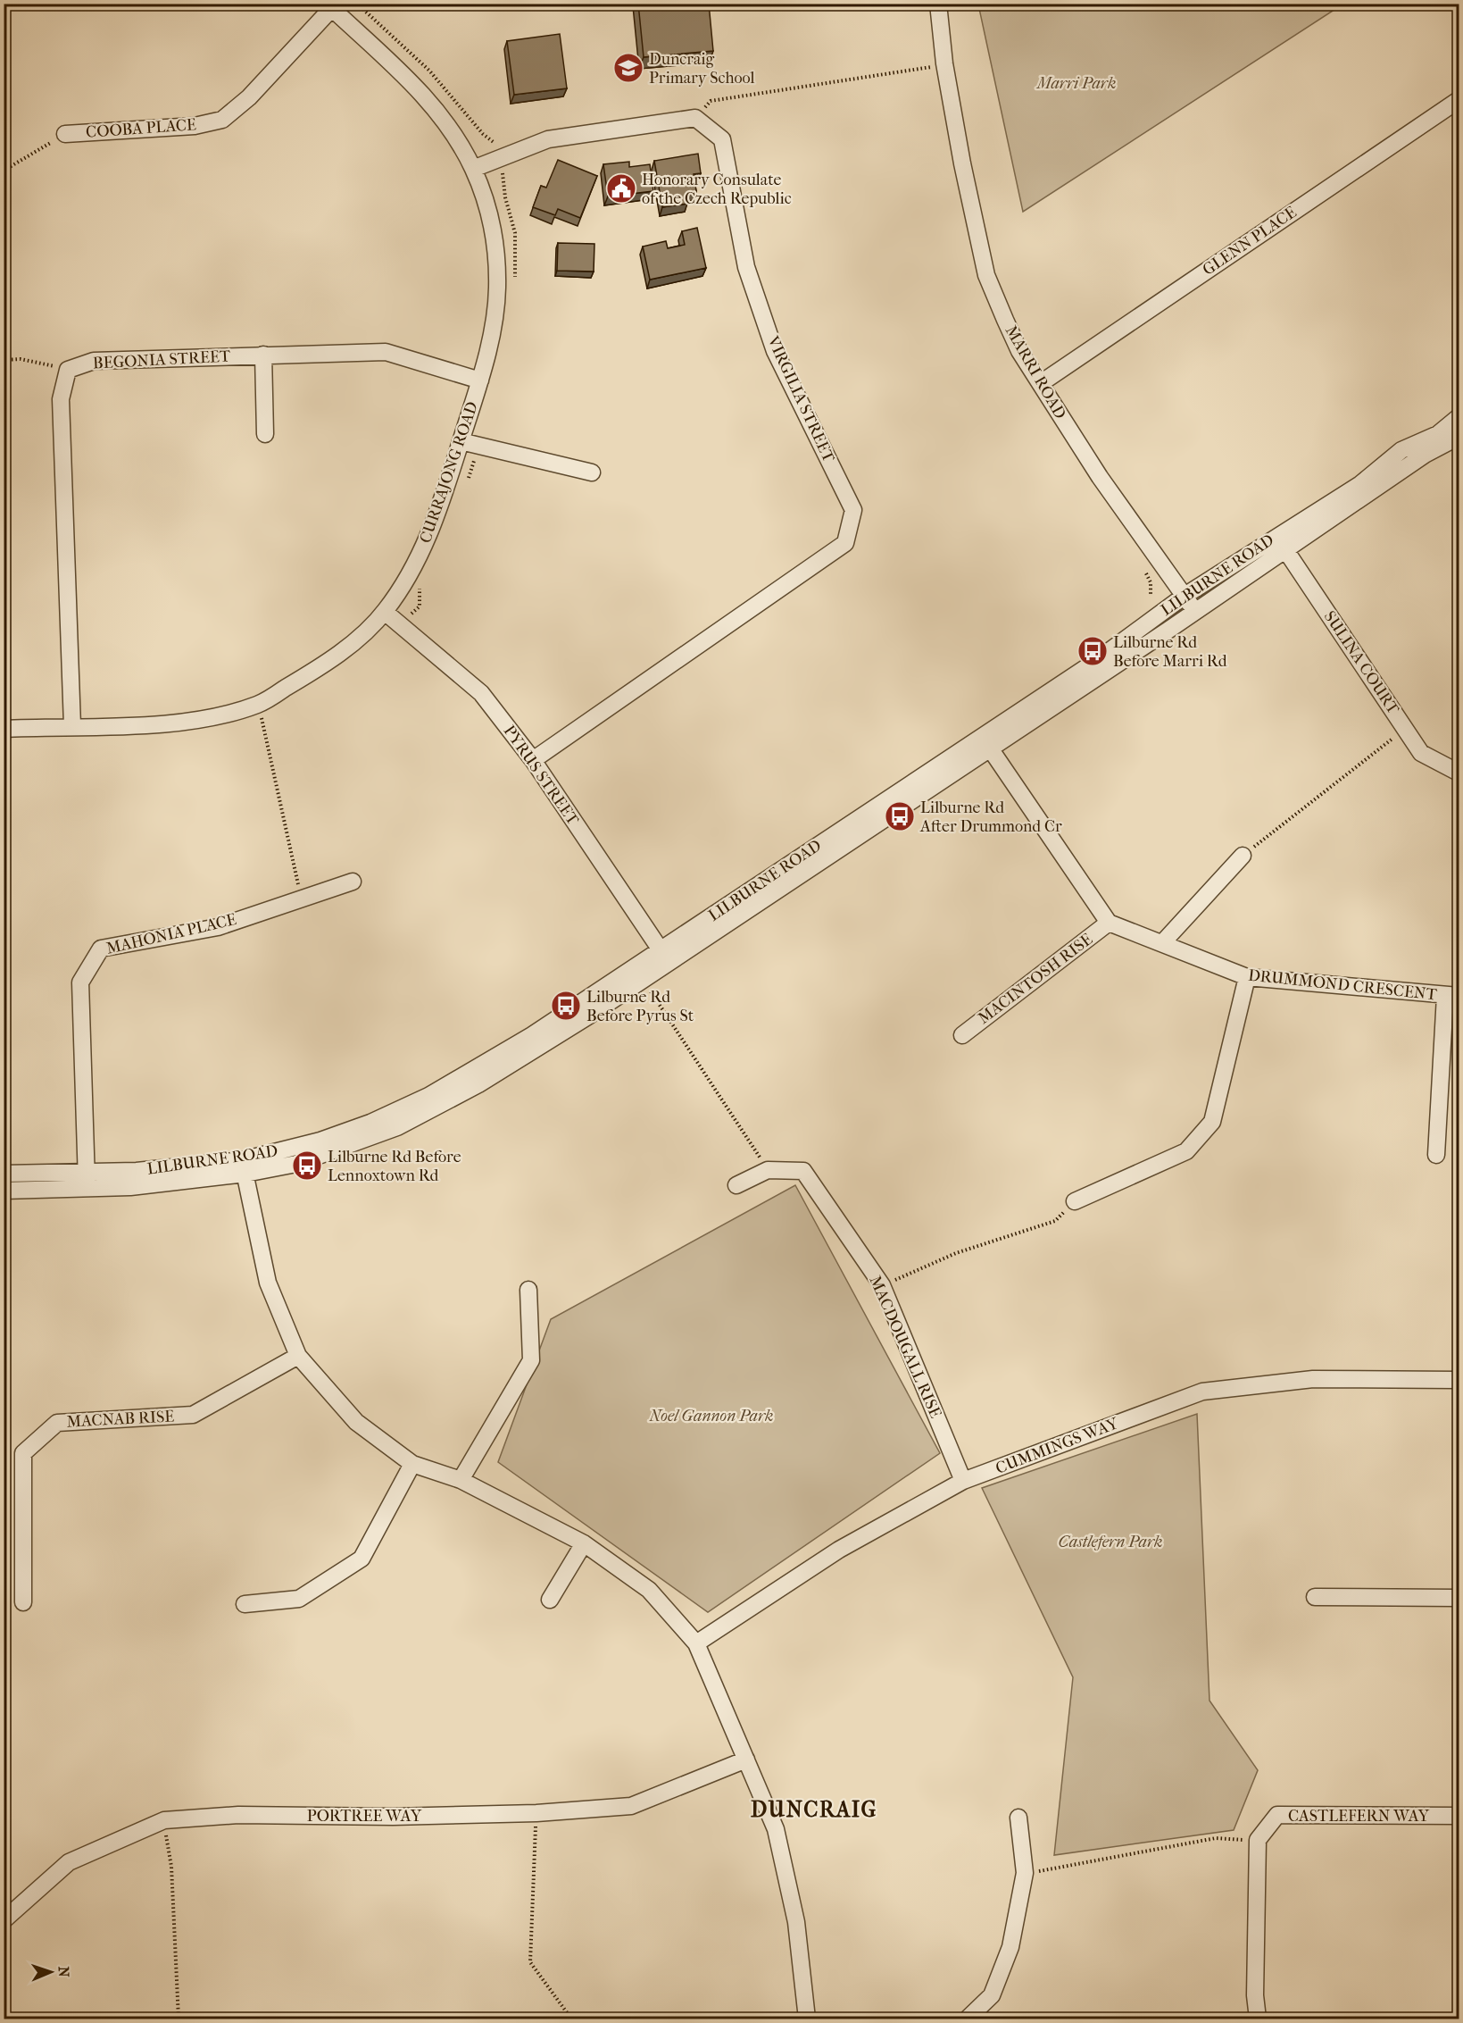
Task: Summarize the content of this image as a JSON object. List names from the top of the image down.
{
  "streets": {
    "street": [
      "COOBA PLACE",
      "GLENN PLACE",
      "BEGONIA STREET",
      "MARRI ROAD",
      "VIRGILIA STREET",
      "CURRAJONG ROAD",
      "LILBURNE ROAD",
      "SULINA COURT",
      "PYRUS STREET",
      "MAHONIA PLACE",
      "MACINTOSH RISE",
      "DRUMMOND CRESCENT",
      "MACDOUGALL RISE",
      "MACNAB RISE",
      "CUMMINGS WAY",
      "PORTREE WAY",
      "CASTLEFERN WAY"
    ]
  },
  "crossings": [
    ["COOBA PLACE", "CURRAJONG ROAD"],
    ["GLENN PLACE", "MARRI ROAD"],
    ["BEGONIA STREET", "CURRAJONG ROAD"],
    ["MARRI ROAD", "LILBURNE ROAD"],
    ["VIRGILIA STREET", "PYRUS STREET"],
    ["CURRAJONG ROAD", "PYRUS STREET"],
    ["LILBURNE ROAD", "SULINA COURT"],
    ["LILBURNE ROAD", "PYRUS STREET"],
    ["LILBURNE ROAD", "MAHONIA PLACE"],
    ["MACINTOSH RISE", "DRUMMOND CRESCENT"],
    ["MACDOUGALL RISE", "CUMMINGS WAY"]
  ],
  "districts": ["DUNCRAIG"],
  "parks": ["Marri Park", "Noel Gannon Park", "Castlefern Park"],
  "places": {
    "school or university": ["Duncraig Primary School"],
    "public building": ["Honorary Consulate of the Czech Republic"],
    "bus stop": [
      "Lilburne Rd Before Marri Rd",
      "Lilburne Rd After Drummond Cr",
      "Lilburne Rd Before Pyrus St",
      "Lilburne Rd Before Lennoxtown Rd"
    ]
  },
  "north": "right"
}
